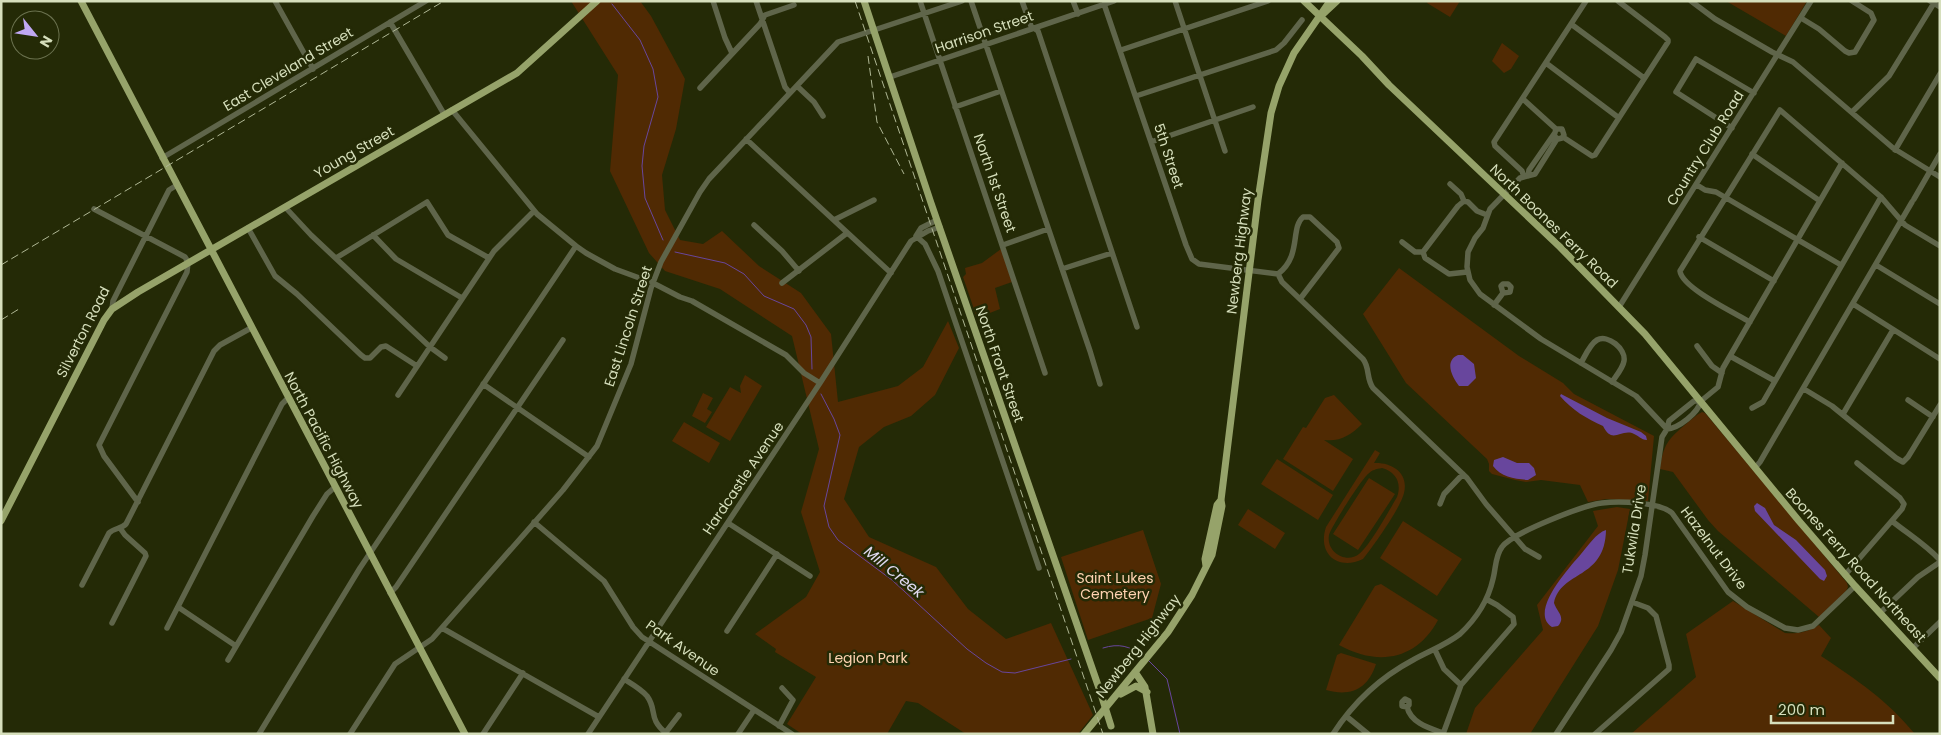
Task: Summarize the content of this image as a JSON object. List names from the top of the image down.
{
  "streets": {
    "main road": [
      "Young Street",
      "North Boones Ferry Road",
      "Newberg Highway",
      "Silverton Road",
      "North Front Street",
      "North Pacific Highway",
      "Boones Ferry Road Northeast"
    ],
    "street": [
      "Harrison Street",
      "East Cleveland Street",
      "Country Club Road",
      "5th Street",
      "North 1st Street",
      "East Lincoln Street",
      "Hardcastle Avenue",
      "Tukwila Drive",
      "Hazelnut Drive",
      "Park Avenue"
    ]
  },
  "crossings": [
    ["Harrison Street", "5th Street"],
    ["Harrison Street", "North 1st Street"],
    ["Harrison Street", "North Front Street"],
    ["East Cleveland Street", "North Pacific Highway"],
    ["Country Club Road", "North Boones Ferry Road"],
    ["Young Street", "Silverton Road"],
    ["Young Street", "North Pacific Highway"],
    ["5th Street", "Newberg Highway"],
    ["North 1st Street", "East Lincoln Street"],
    ["North Boones Ferry Road", "Newberg Highway"],
    ["North Boones Ferry Road", "Tukwila Drive"],
    ["North Boones Ferry Road", "Boones Ferry Road Northeast"],
    ["East Lincoln Street", "North Front Street"],
    ["East Lincoln Street", "North Pacific Highway"],
    ["East Lincoln Street", "Park Avenue"],
    ["Silverton Road", "North Pacific Highway"],
    ["Hardcastle Avenue", "Park Avenue"],
    ["Tukwila Drive", "Hazelnut Drive"],
    ["Hazelnut Drive", "Boones Ferry Road Northeast"]
  ],
  "water": ["Mill Creek"],
  "parks": ["Saint Lukes Cemetery", "Legion Park"],
  "scale_bar": "200 m",
  "north": "bottom right"
}
